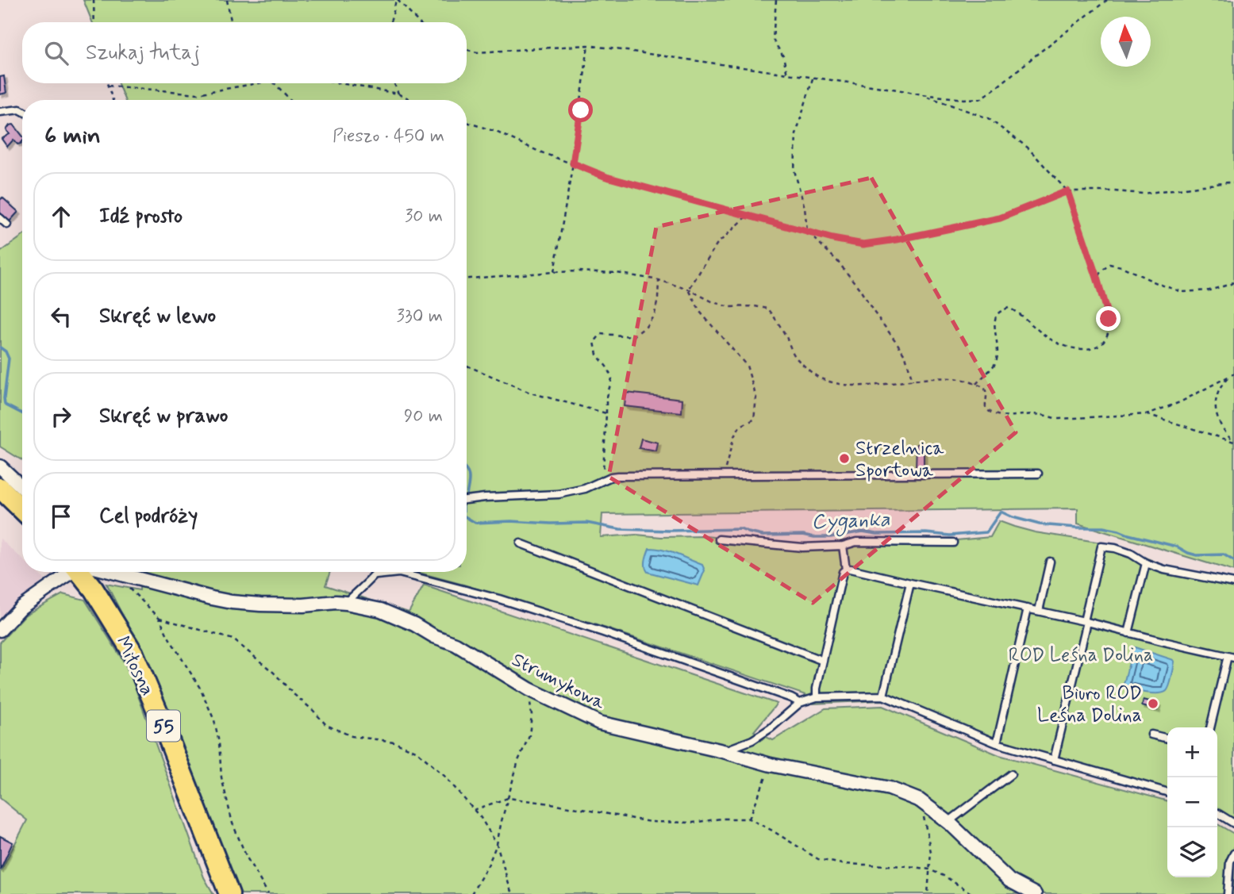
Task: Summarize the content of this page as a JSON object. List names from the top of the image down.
{
  "streets": {
    "main road": ["Miłosna", "55"],
    "street": ["Strumykowa"]
  },
  "water": ["Cyganka"],
  "parks": ["ROD Leśna Dolina"],
  "places": ["Strzelnica Sportowa", "Biuro ROD Leśna Dolina"],
  "north": "top",
  "page": {
    "search": "Szukaj tutaj",
    "heading": ["6 min", "Pieszo · 450 m"],
    "list": [
      ["Idź prosto", "30 m"],
      ["Skręć w lewo", "330 m"],
      ["Skręć w prawo", "90 m"],
      "Cel podróży"
    ],
    "map_buttons": ["+", "−"]
  }
}
